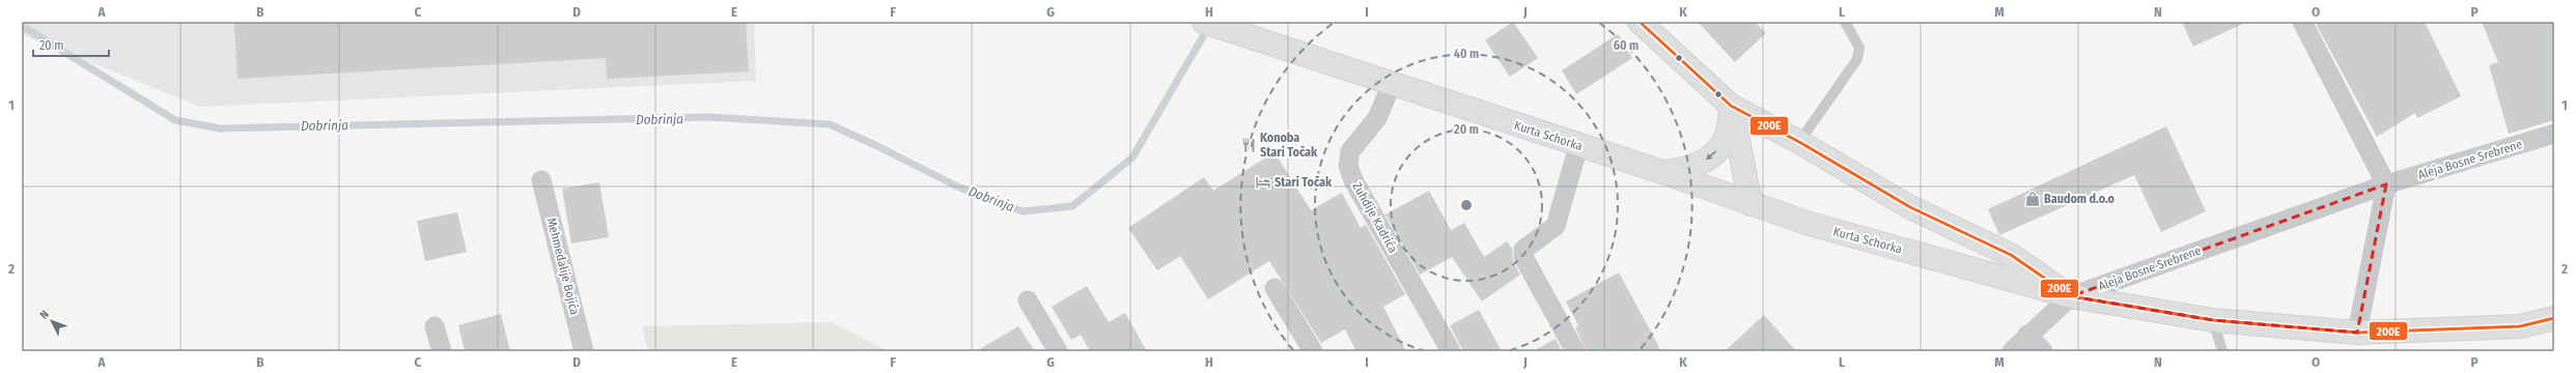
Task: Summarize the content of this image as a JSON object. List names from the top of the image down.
{
  "streets": {
    "main road": ["Kurta Schorka"],
    "street": ["Aleja Bosne Srebrene", "Zuhdije Kadrića", "Mehmedalije Bojića"]
  },
  "crossings": [
    ["Kurta Schorka", "Aleja Bosne Srebrene"],
    ["Kurta Schorka", "Zuhdije Kadrića"]
  ],
  "water": ["Dobrinja"],
  "places": {
    "restaurant": ["Konoba Stari Točak"],
    "hotel": ["Stari Točak"],
    "shop": ["Baudom d.o.o"]
  },
  "lines": ["transit line 200E"],
  "scale_bar": "20 m",
  "north": "top left",
  "grid": {
    "columns": [
      "A",
      "B",
      "C",
      "D",
      "E",
      "F",
      "G",
      "H",
      "I",
      "J",
      "K",
      "L",
      "M",
      "N",
      "O",
      "P"
    ],
    "rows": ["1", "2"]
  },
  "rings": ["60 m", "40 m", "20 m"]
}
